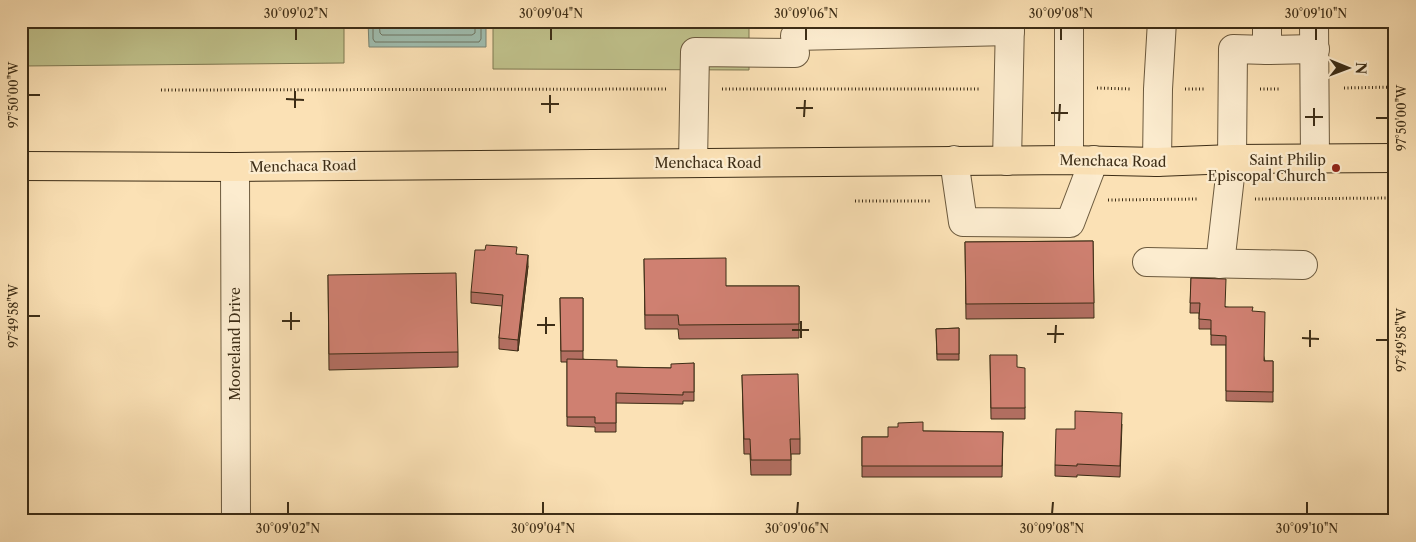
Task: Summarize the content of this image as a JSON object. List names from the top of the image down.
{
  "streets": {
    "main road": ["Menchaca Road"],
    "street": ["Mooreland Drive"]
  },
  "crossings": [
    ["Menchaca Road", "Mooreland Drive"]
  ],
  "places": ["Saint Philip Episcopal Church"],
  "north": "right",
  "coordinates": [
    "30°09'02\"N",
    "30°09'04\"N",
    "30°09'06\"N",
    "30°09'08\"N",
    "30°09'10\"N",
    "97°50'00\"W",
    "97°49'58\"W"
  ]
}
